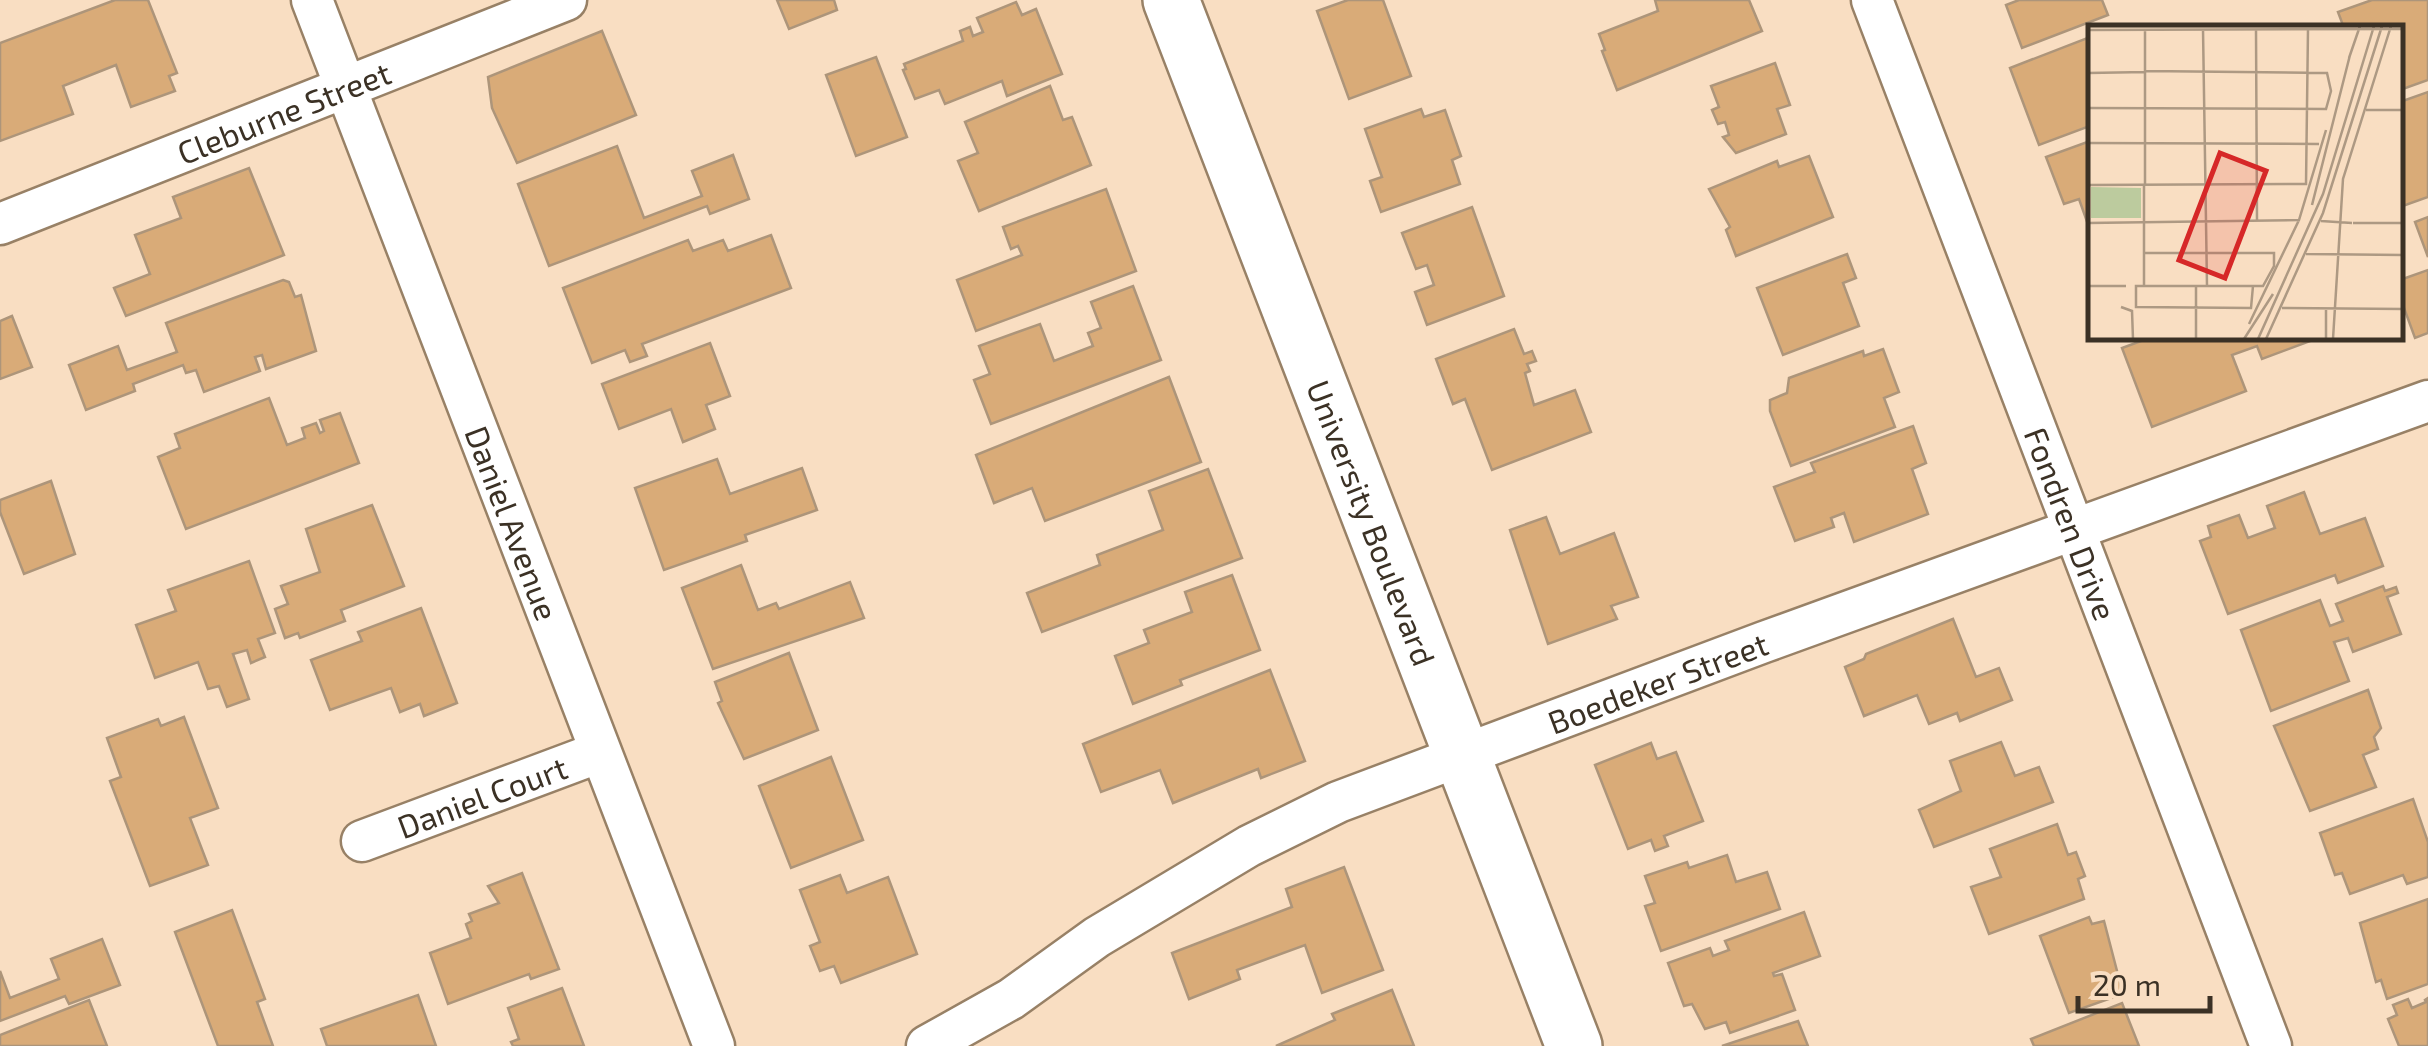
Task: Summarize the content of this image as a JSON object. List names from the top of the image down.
{
  "streets": {
    "street": [
      "Cleburne Street",
      "Daniel Avenue",
      "University Boulevard",
      "Fondren Drive",
      "Boedeker Street",
      "Daniel Court"
    ]
  },
  "crossings": [
    ["Cleburne Street", "Daniel Avenue"],
    ["Daniel Avenue", "Daniel Court"],
    ["University Boulevard", "Boedeker Street"],
    ["Fondren Drive", "Boedeker Street"]
  ],
  "scale_bar": "20 m"
}
